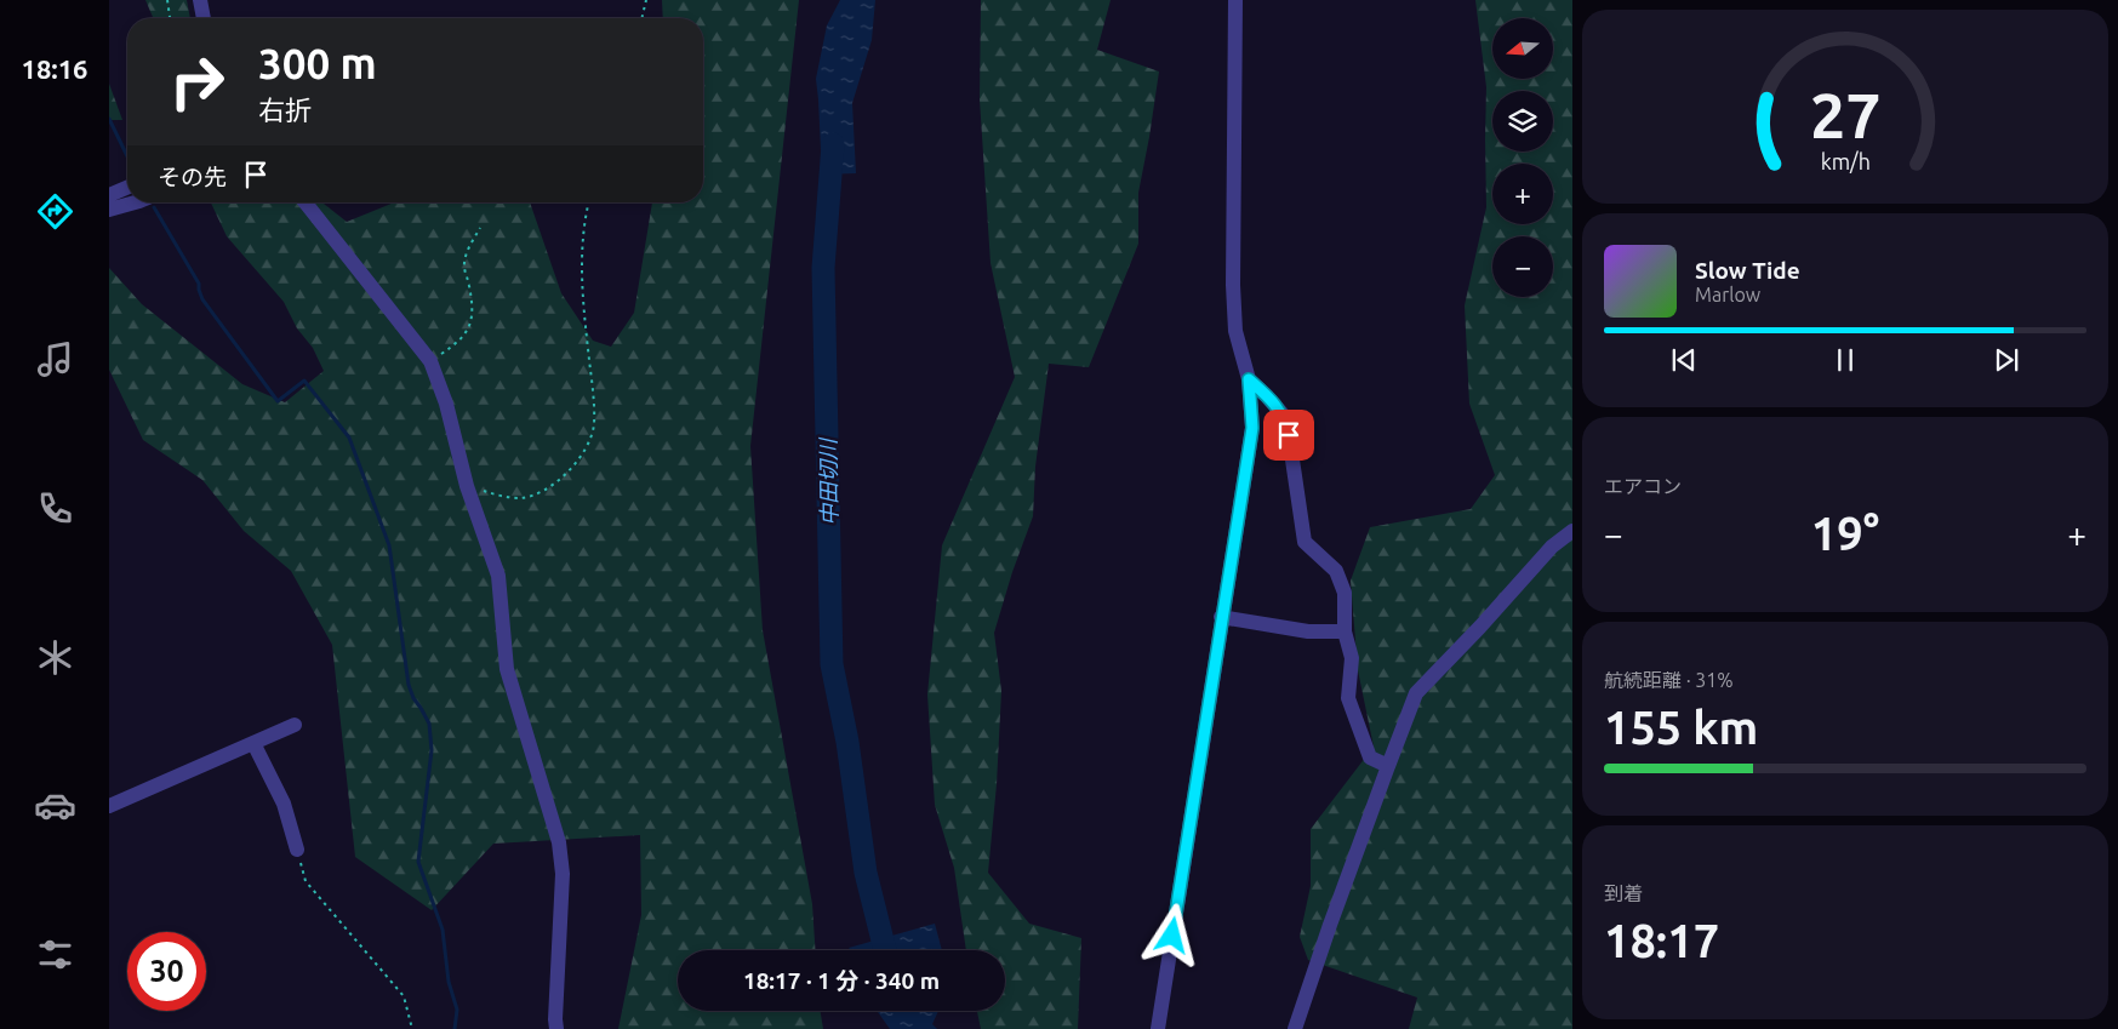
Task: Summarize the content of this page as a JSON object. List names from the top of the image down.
{
  "water": ["中田切川"],
  "north": "left",
  "page": {
    "tabs": "18:16",
    "map_buttons": ["+", "−"],
    "turn": ["300 m", "右折"],
    "then": "その先",
    "song": ["Slow Tide", "Marlow"],
    "tile": [
      "エアコン",
      ["航続距離 · 31%", "155 km"],
      ["到着", "18:17"]
    ],
    "heat": ["−", "19°", "+"],
    "limit": "30",
    "trip": "18:17 · 1 分 · 340 m",
    "gauge": ["27", "km/h"]
  }
}
